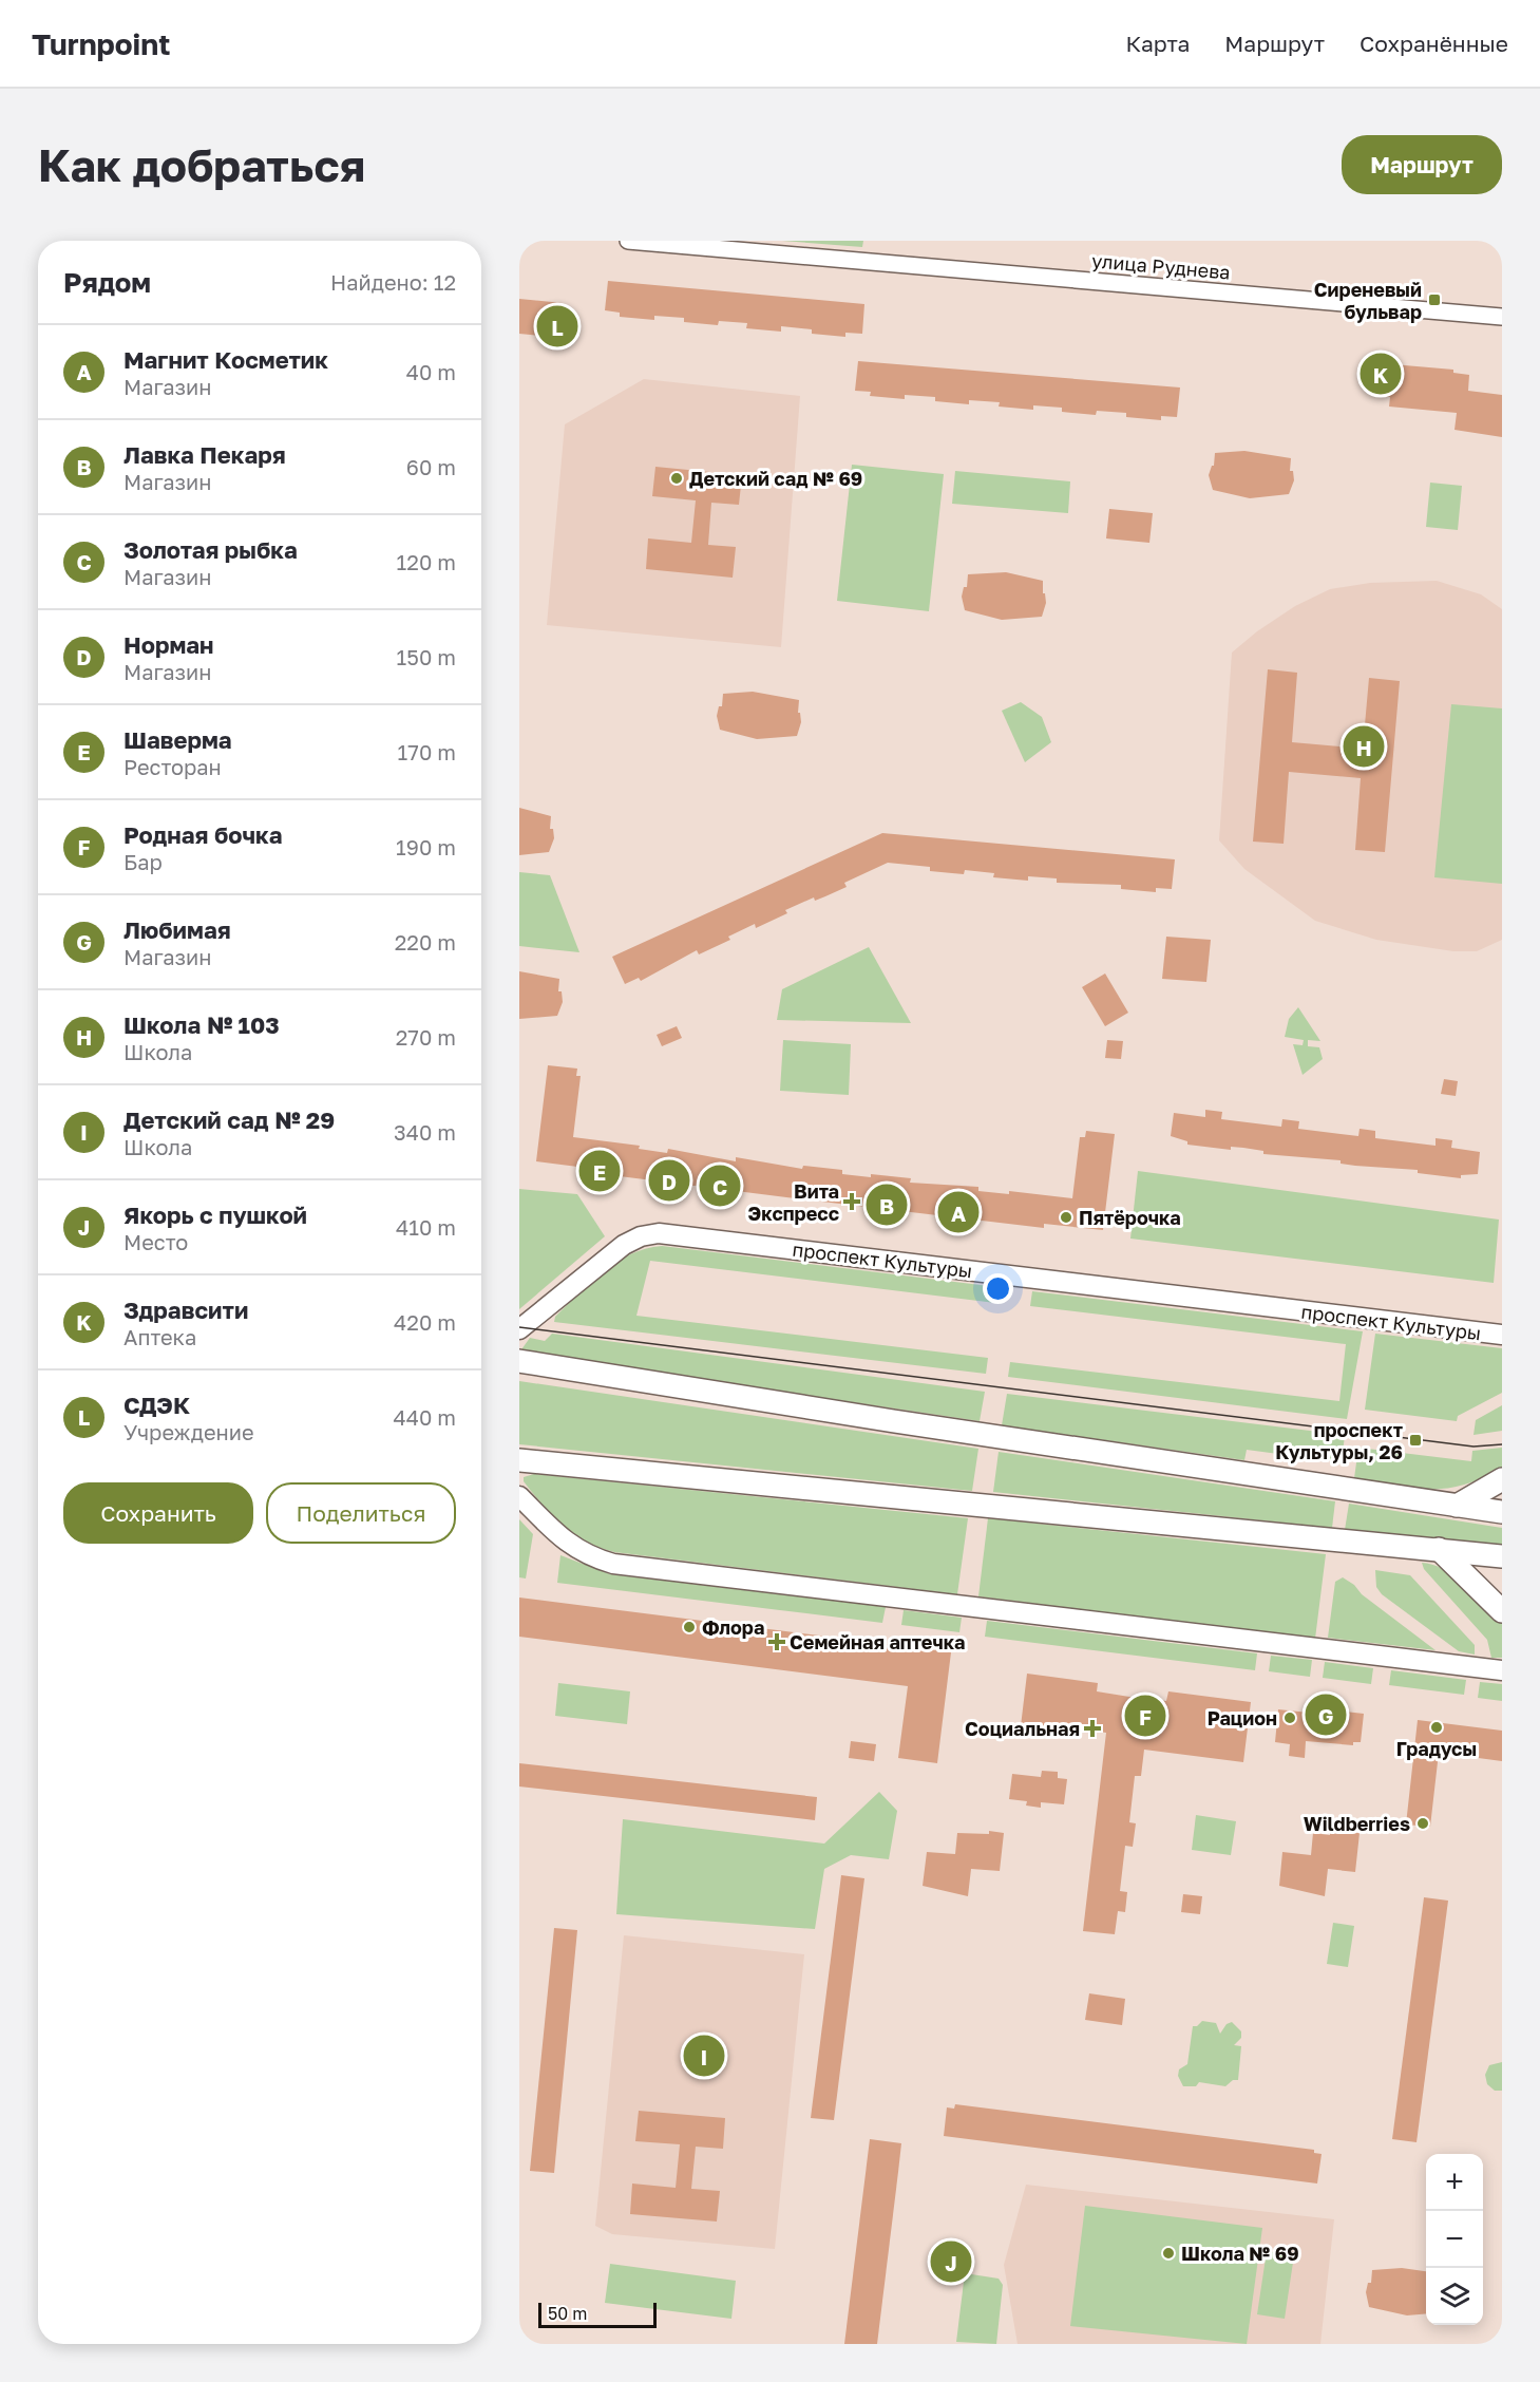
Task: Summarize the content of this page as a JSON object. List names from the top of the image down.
{
  "streets": {
    "street": ["улица Руднева", "проспект Культуры"]
  },
  "places": {
    "transit": ["Сиреневый бульвар", "проспект Культуры, 26"],
    "other": [
      "Детский сад № 69",
      "Пятёрочка",
      "Флора",
      "Рацион",
      "Градусы",
      "Wildberries",
      "Школа № 69"
    ],
    "health": ["Вита Экспресс", "Семейная аптечка", "Социальная"]
  },
  "scale_bar": "50 m",
  "page": {
    "header": "Turnpoint",
    "nav": ["Карта", "Маршрут", "Сохранённые"],
    "buttons": [
      "Маршрут",
      ["Сохранить", "Поделиться"]
    ],
    "title": "Как добраться",
    "heading": ["Рядом", "Найдено: 12"],
    "pins": [
      "L",
      "K",
      "H",
      "E",
      "D",
      "C",
      "B",
      "A",
      "G",
      "F",
      "I",
      "J"
    ],
    "list": [
      {
        "mark": "A",
        "name": "Магнит Косметик",
        "note": "Магазин",
        "value": "40 m"
      },
      {
        "mark": "B",
        "name": "Лавка Пекаря",
        "note": "Магазин",
        "value": "60 m"
      },
      {
        "mark": "C",
        "name": "Золотая рыбка",
        "note": "Магазин",
        "value": "120 m"
      },
      {
        "mark": "D",
        "name": "Норман",
        "note": "Магазин",
        "value": "150 m"
      },
      {
        "mark": "E",
        "name": "Шаверма",
        "note": "Ресторан",
        "value": "170 m"
      },
      {
        "mark": "F",
        "name": "Родная бочка",
        "note": "Бар",
        "value": "190 m"
      },
      {
        "mark": "G",
        "name": "Любимая",
        "note": "Магазин",
        "value": "220 m"
      },
      {
        "mark": "H",
        "name": "Школа № 103",
        "note": "Школа",
        "value": "270 m"
      },
      {
        "mark": "I",
        "name": "Детский сад № 29",
        "note": "Школа",
        "value": "340 m"
      },
      {
        "mark": "J",
        "name": "Якорь с пушкой",
        "note": "Место",
        "value": "410 m"
      },
      {
        "mark": "K",
        "name": "Здравсити",
        "note": "Аптека",
        "value": "420 m"
      },
      {
        "mark": "L",
        "name": "СДЭК",
        "note": "Учреждение",
        "value": "440 m"
      }
    ],
    "map_buttons": ["+", "−"],
    "scale": "50 m"
  }
}
